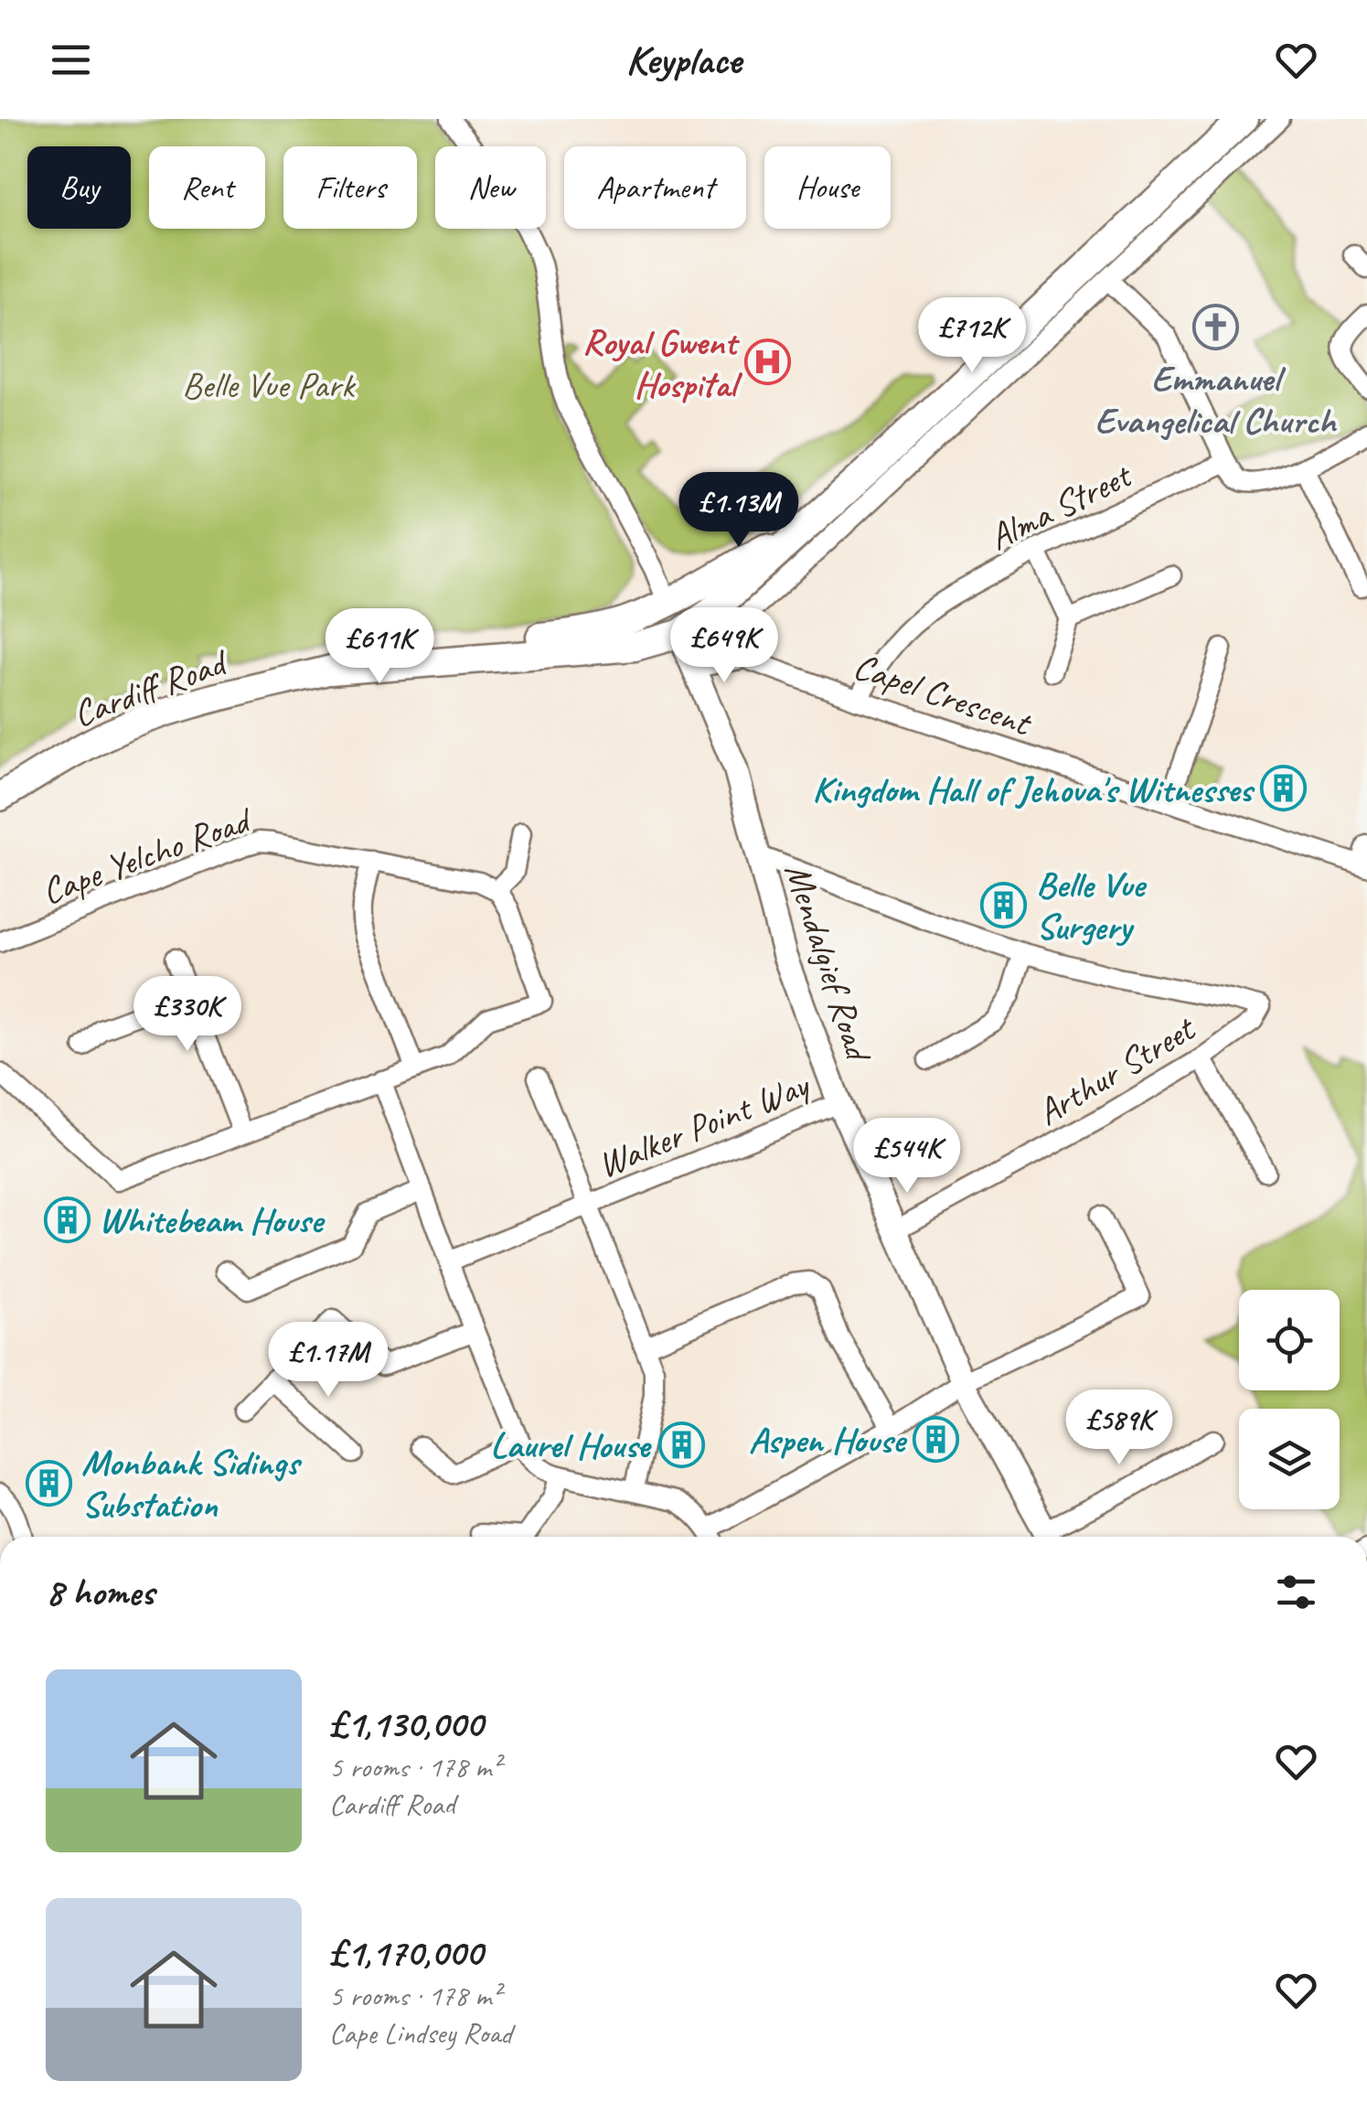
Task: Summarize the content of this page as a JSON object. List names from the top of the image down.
{
  "streets": {
    "main road": ["Cardiff Road"],
    "street": [
      "Alma Street",
      "Capel Crescent",
      "Cape Yelcho Road",
      "Mendalgief Road",
      "Arthur Street",
      "Walker Point Way"
    ]
  },
  "crossings": [
    ["Alma Street", "Capel Crescent"],
    ["Cardiff Road", "Mendalgief Road"],
    ["Mendalgief Road", "Arthur Street"],
    ["Mendalgief Road", "Walker Point Way"]
  ],
  "parks": ["Belle Vue Park"],
  "places": {
    "church": ["Emmanuel Evangelical Church"],
    "hospital": ["Royal Gwent Hospital"],
    "building": [
      "Kingdom Hall of Jehova's Witnesses",
      "Belle Vue Surgery",
      "Whitebeam House",
      "Aspen House",
      "Laurel House",
      "Monbank Sidings Substation"
    ]
  },
  "page": {
    "header": "Keyplace",
    "chip": [
      "Buy",
      "Rent",
      "Filters",
      "New",
      "Apartment",
      "House"
    ],
    "price": [
      "£712K",
      "£1.13M",
      "£649K",
      "£611K",
      "£330K",
      "£544K",
      "£1.17M",
      "£589K"
    ],
    "heading": "8 homes",
    "list": [
      {
        "name": "£1,130,000",
        "note": "5 rooms · 178 m² · Cardiff Road"
      },
      {
        "name": "£1,170,000",
        "note": "5 rooms · 178 m² · Cape Lindsey Road"
      }
    ]
  }
}
